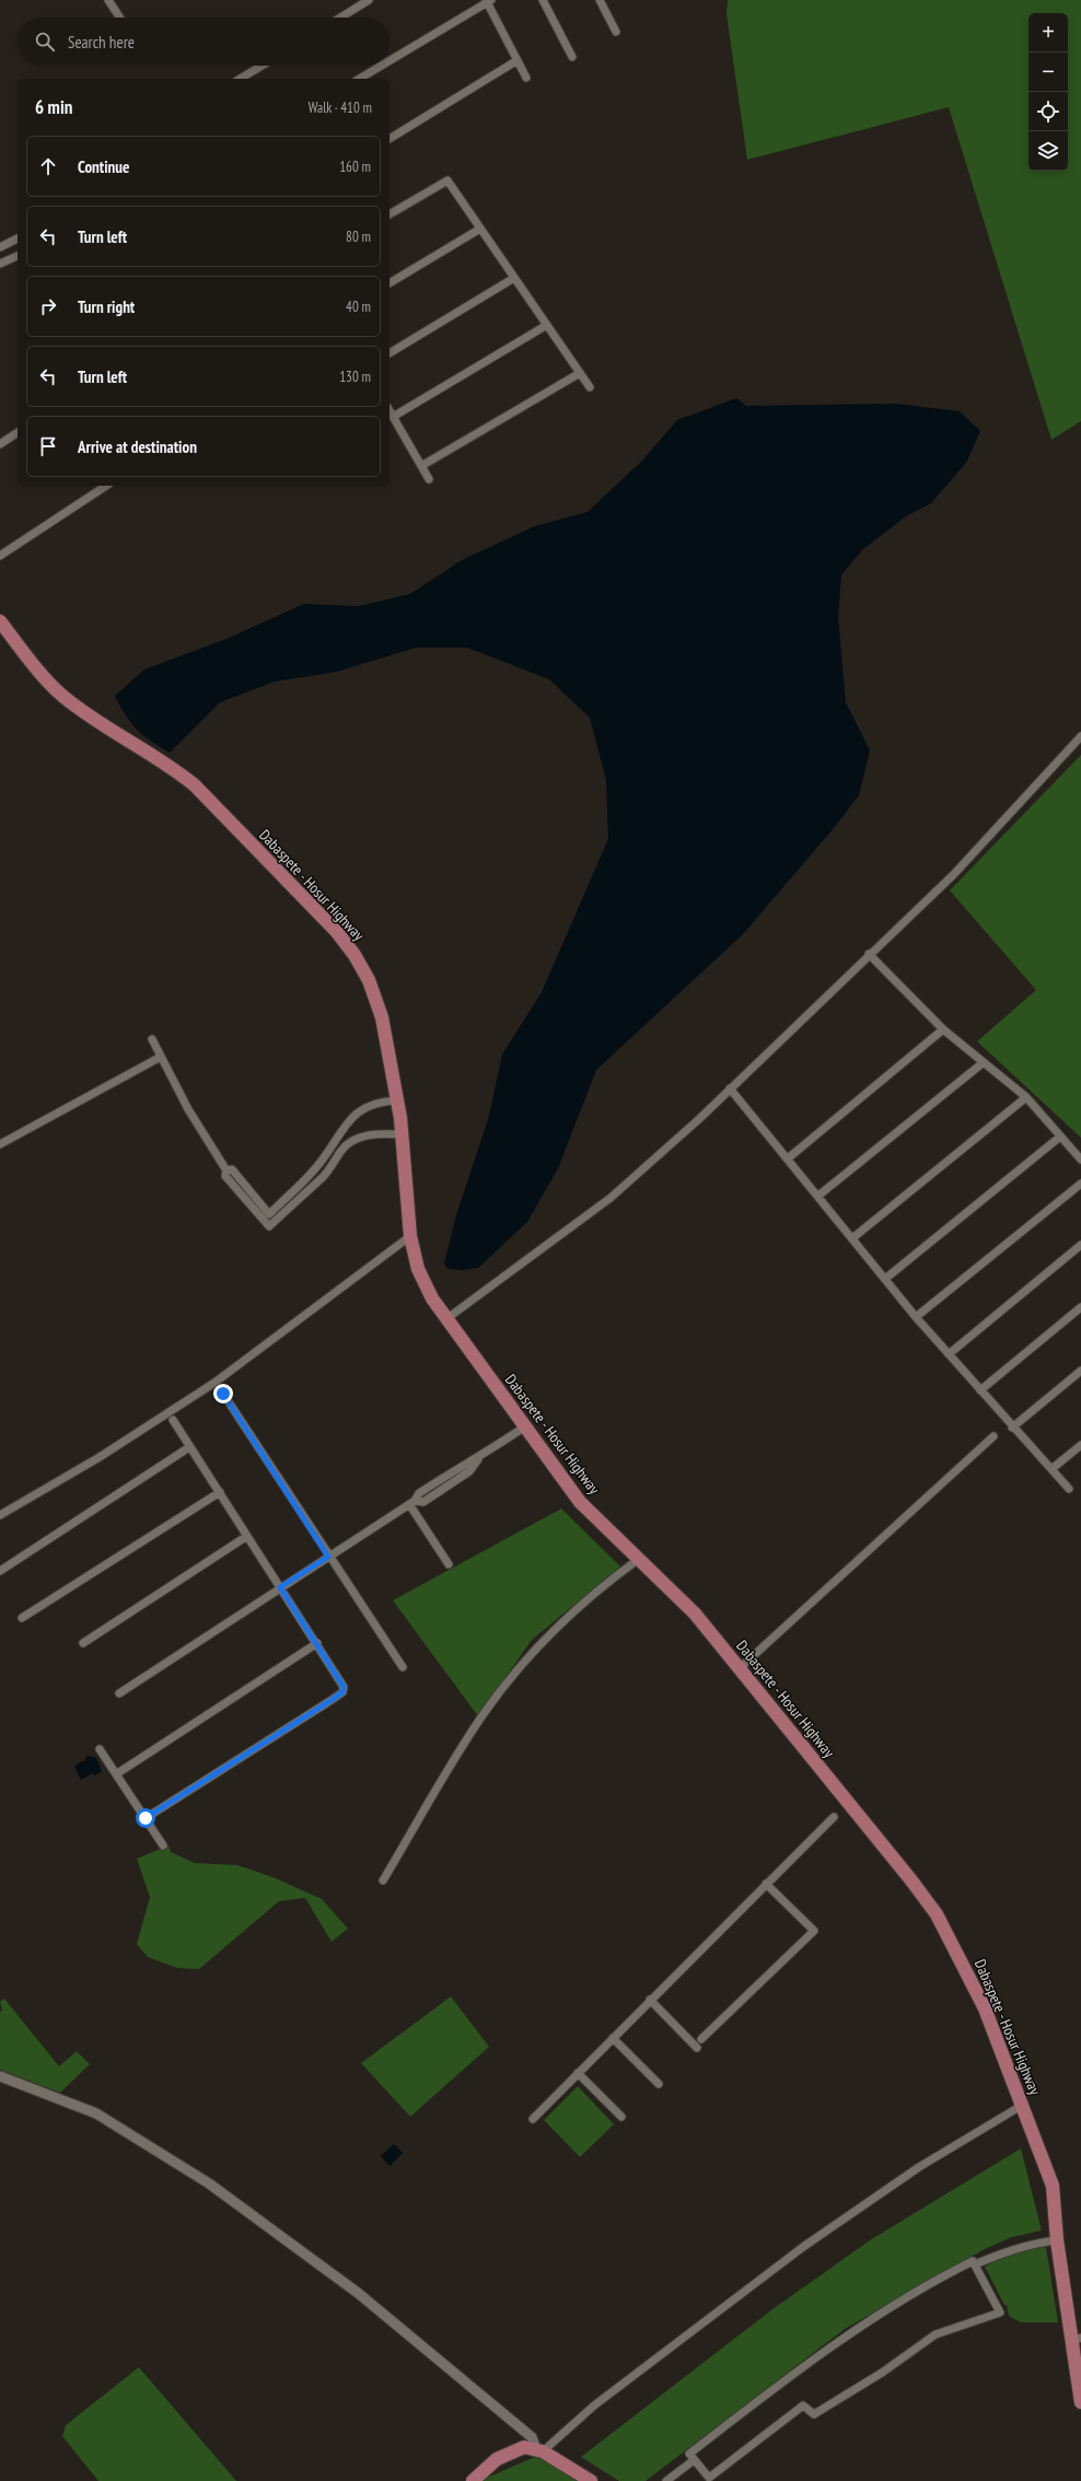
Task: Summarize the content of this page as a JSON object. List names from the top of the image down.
{
  "streets": {
    "highway": ["Dabaspete - Hosur Highway"]
  },
  "page": {
    "map_buttons": ["+", "−"],
    "search": "Search here",
    "heading": ["6 min", "Walk · 410 m"],
    "list": [
      ["Continue", "160 m"],
      ["Turn left", "80 m"],
      ["Turn right", "40 m"],
      ["Turn left", "130 m"],
      "Arrive at destination"
    ]
  }
}
